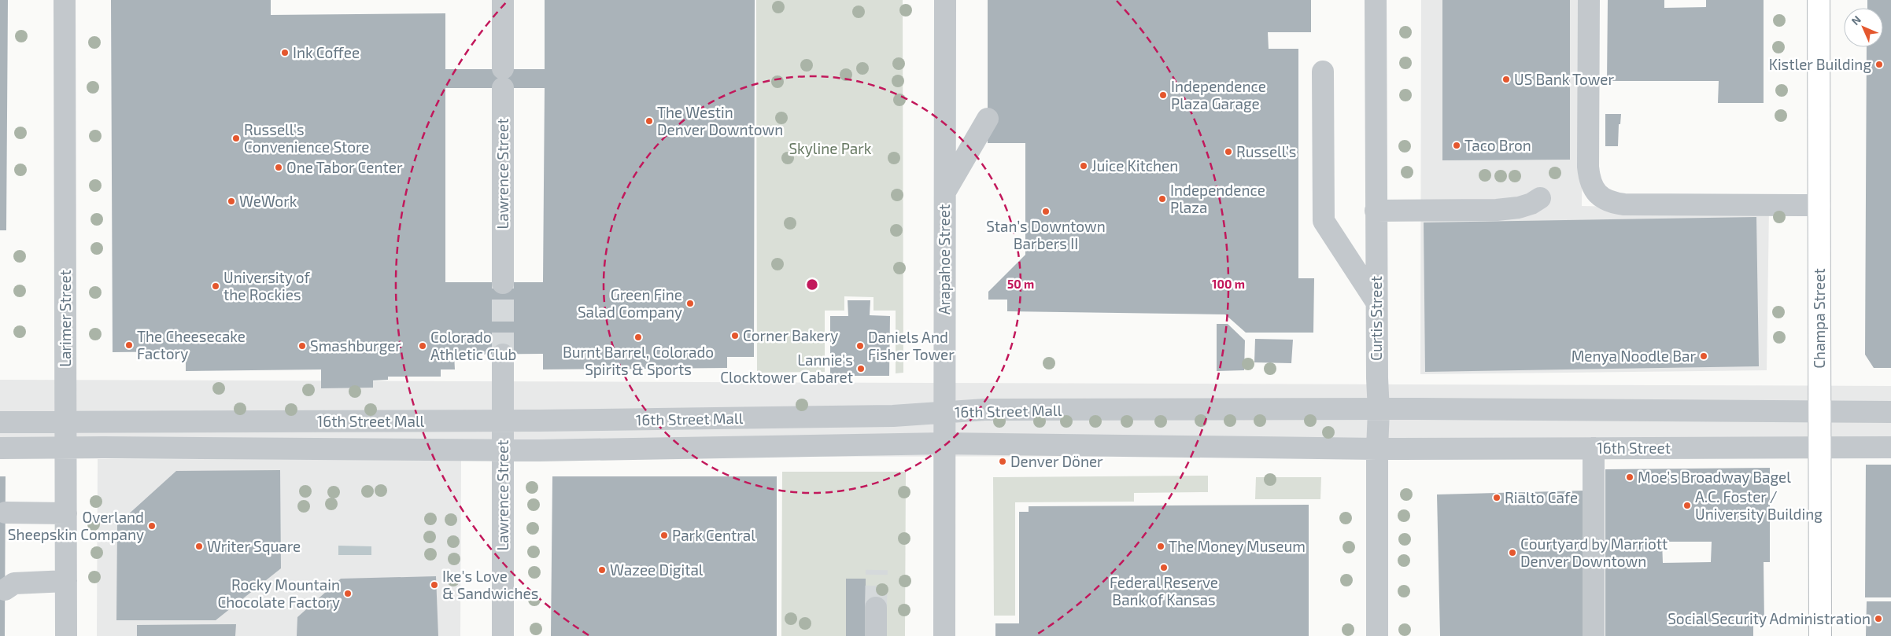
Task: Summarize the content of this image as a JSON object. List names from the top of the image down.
{
  "streets": {
    "main road": ["Champa Street"],
    "street": [
      "Lawrence Street",
      "Arapahoe Street",
      "Larimer Street",
      "Curtis Street",
      "16th Street Mall",
      "16th Street"
    ]
  },
  "crossings": [
    ["Lawrence Street", "16th Street Mall"],
    ["Arapahoe Street", "16th Street Mall"],
    ["Larimer Street", "16th Street Mall"],
    ["Curtis Street", "16th Street Mall"],
    ["Curtis Street", "16th Street"],
    ["Champa Street", "16th Street"],
    ["16th Street Mall", "16th Street"]
  ],
  "parks": ["Skyline Park"],
  "places": [
    "Ink Coffee",
    "Kistler Building",
    "US Bank Tower",
    "Independence Plaza Garage",
    "The Westin Denver Downtown",
    "Russell's Convenience Store",
    "Taco Bron",
    "Russell’s",
    "Juice Kitchen",
    "One Tabor Center",
    "Independence Plaza",
    "WeWork",
    "Stan’s Downtown Barbers II",
    "University of the Rockies",
    "Green Fine Salad Company",
    "Corner Bakery",
    "Burnt Barrel, Colorado Spirits & Sports",
    "The Cheesecake Factory",
    "Smashburger",
    "Colorado Athletic Club",
    "Daniels And Fisher Tower",
    "Menya Noodle Bar",
    "Lannie's Clocktower Cabaret",
    "Denver Döner",
    "Moe’s Broadway Bagel",
    "Rialto Cafe",
    "A.C. Foster / University Building",
    "Overland Sheepskin Company",
    "Park Central",
    "Writer Square",
    "The Money Museum",
    "Courtyard by Marriott Denver Downtown",
    "Federal Reserve Bank of Kansas",
    "Wazee Digital",
    "Ike's Love & Sandwiches",
    "Rocky Mountain Chocolate Factory",
    "Social Security Administration"
  ],
  "north": "top left",
  "rings": ["50 m", "100 m"]
}
